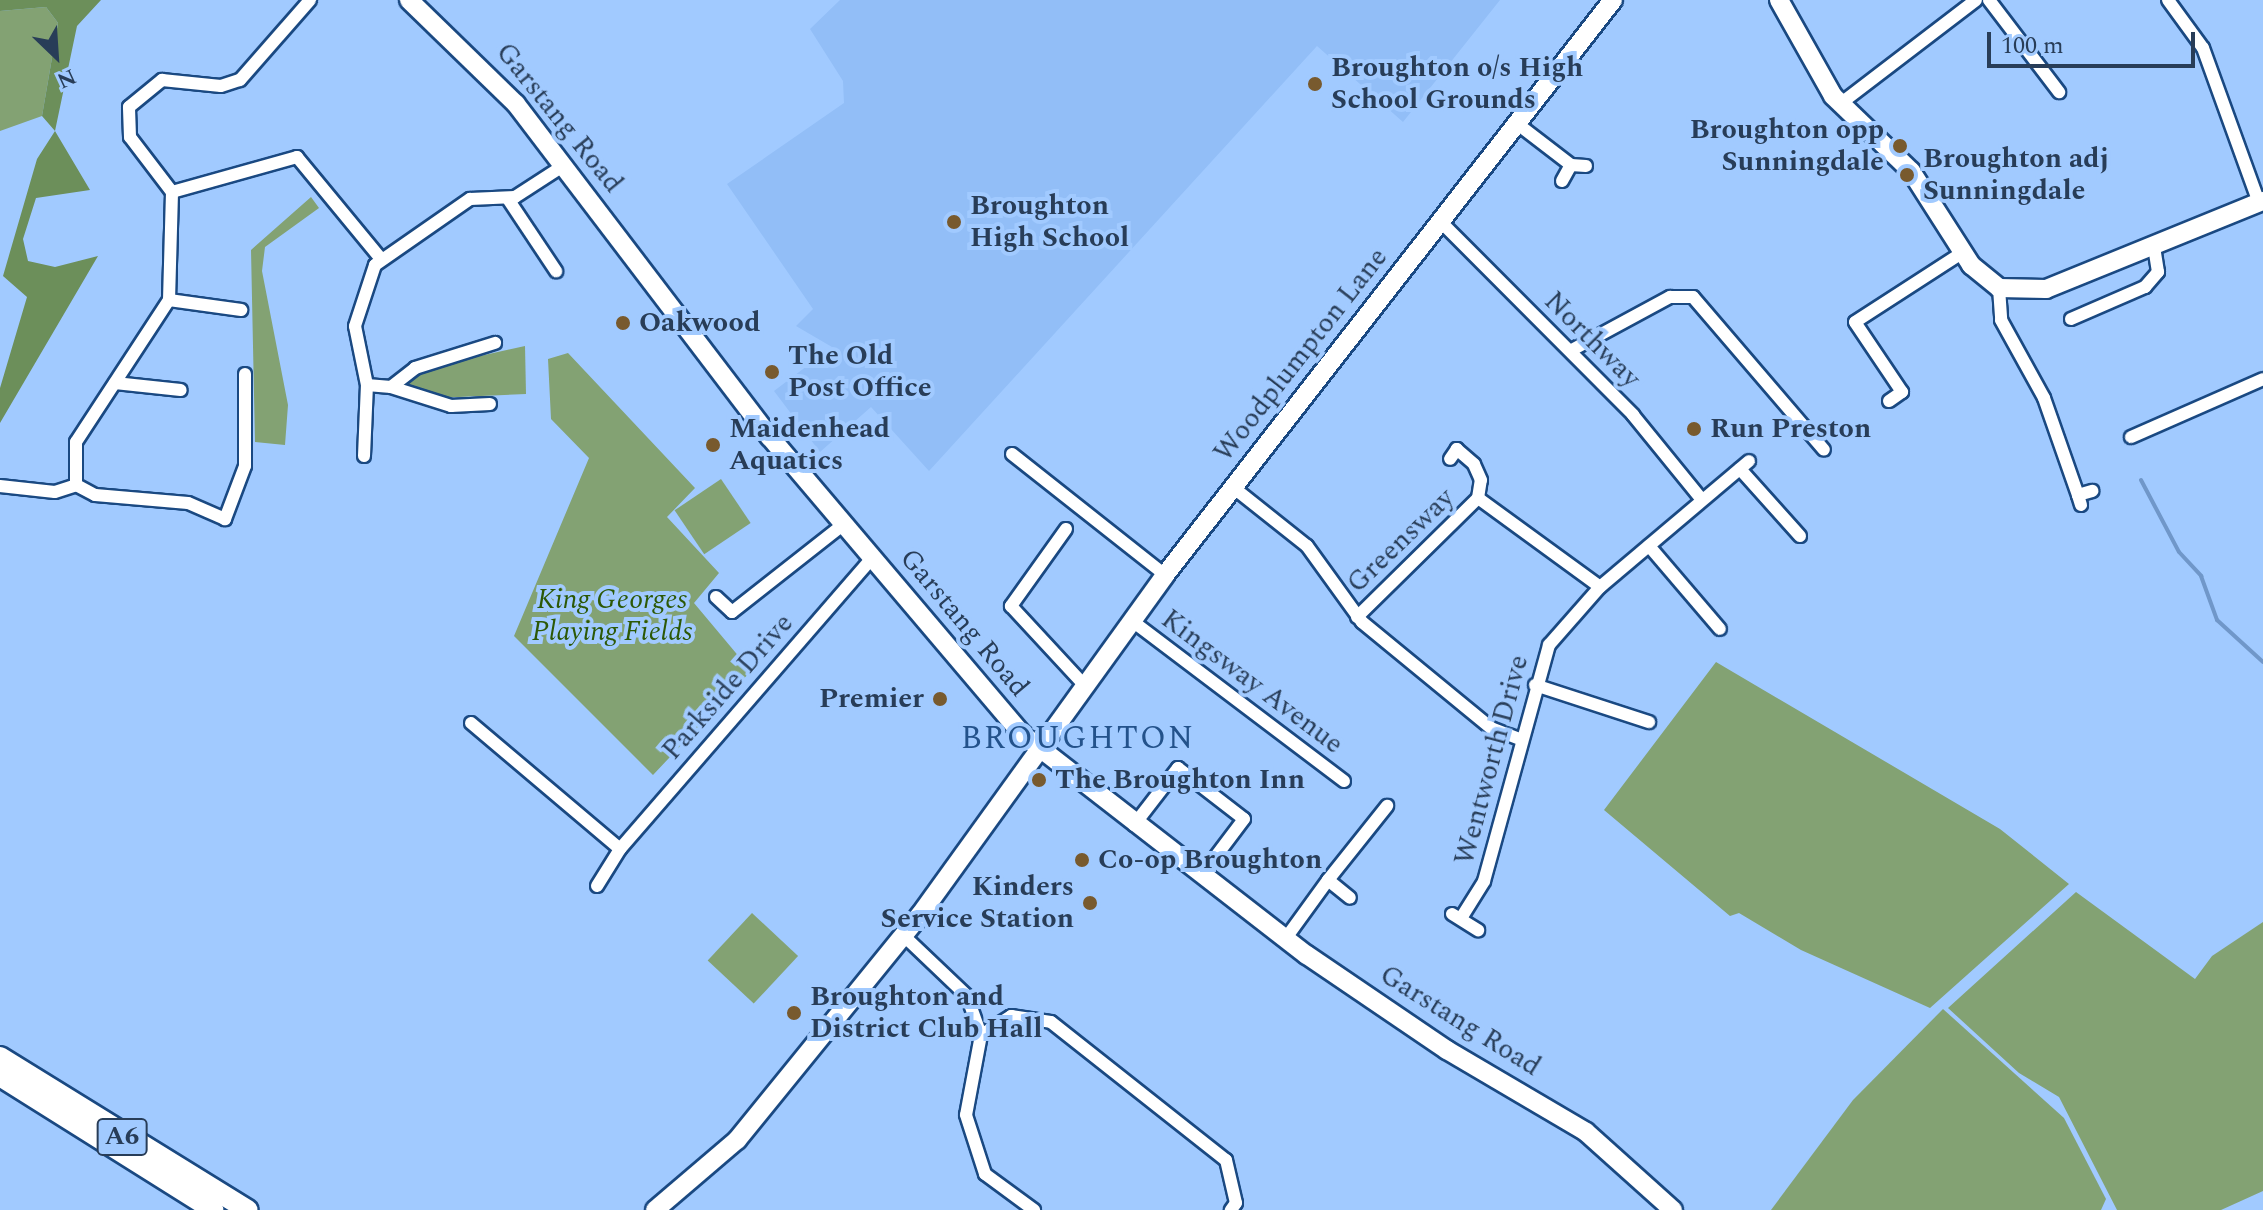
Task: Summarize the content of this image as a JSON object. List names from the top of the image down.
{
  "streets": {
    "main road": ["Garstang Road", "Woodplumpton Lane", "A6"],
    "street": [
      "Northway",
      "Greensway",
      "Kingsway Avenue",
      "Parkside Drive",
      "Wentworth Drive"
    ]
  },
  "crossings": [
    ["Garstang Road", "Woodplumpton Lane"],
    ["Garstang Road", "Parkside Drive"],
    ["Northway", "Woodplumpton Lane"],
    ["Northway", "Wentworth Drive"],
    ["Woodplumpton Lane", "Kingsway Avenue"],
    ["Greensway", "Wentworth Drive"]
  ],
  "districts": ["BROUGHTON"],
  "parks": ["King Georges Playing Fields"],
  "places": [
    "Broughton o/s High School Grounds",
    "Broughton opp Sunningdale",
    "Broughton adj Sunningdale",
    "Broughton High School",
    "Oakwood",
    "The Old Post Office",
    "Run Preston",
    "Maidenhead Aquatics",
    "Premier",
    "The Broughton Inn",
    "Co-op Broughton",
    "Kinders Service Station",
    "Broughton and District Club Hall"
  ],
  "scale_bar": "100 m",
  "north": "bottom right"
}
